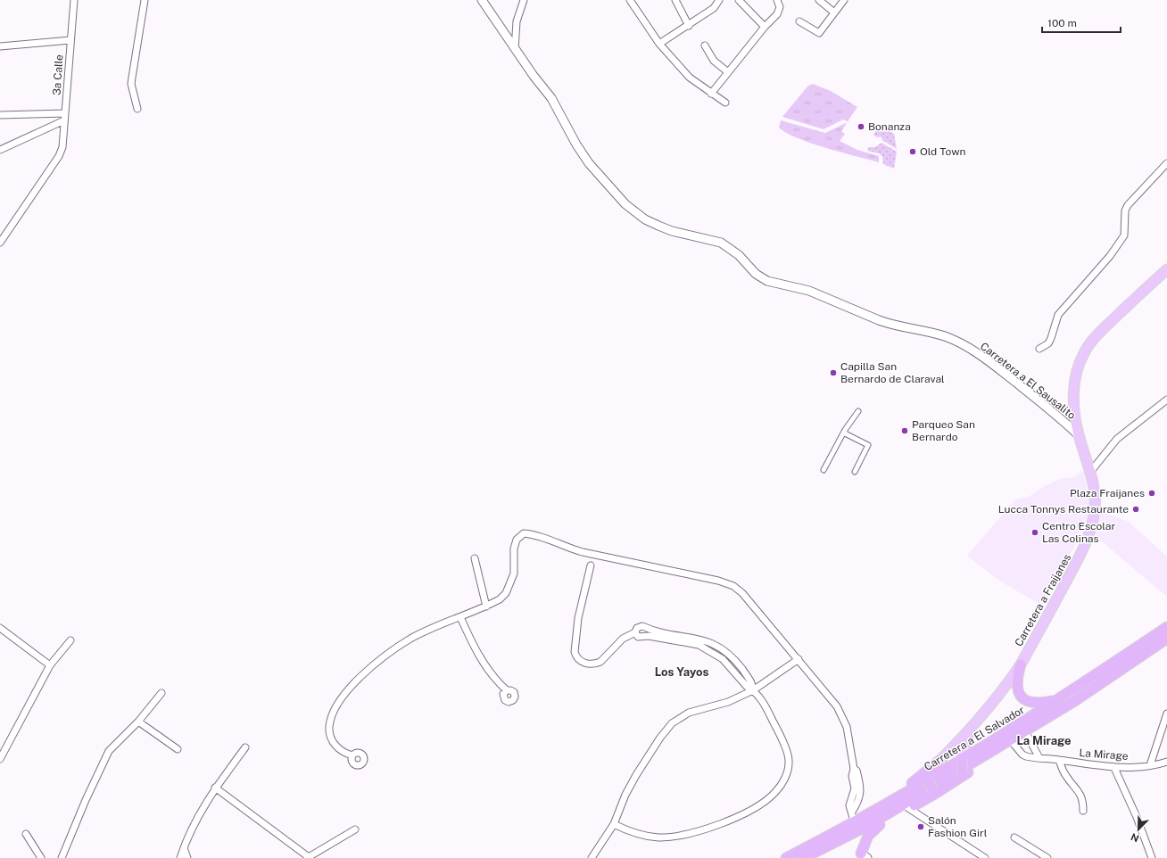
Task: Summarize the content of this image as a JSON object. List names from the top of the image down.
{
  "streets": {
    "highway": ["Carretera a El Salvador"],
    "main road": ["Carretera a Fraijanes"],
    "street": ["3a Calle", "Carretera a El Sausalito", "La Mirage"]
  },
  "crossings": [
    ["Carretera a El Sausalito", "Carretera a Fraijanes"]
  ],
  "districts": ["Los Yayos", "La Mirage"],
  "places": [
    "Bonanza",
    "Old Town",
    "Capilla San Bernardo de Claraval",
    "Parqueo San Bernardo",
    "Plaza Fraijanes",
    "Lucca Tonnys Restaurante",
    "Centro Escolar Las Colinas",
    "Salón Fashion Girl"
  ],
  "scale_bar": "100 m",
  "north": "bottom left"
}
